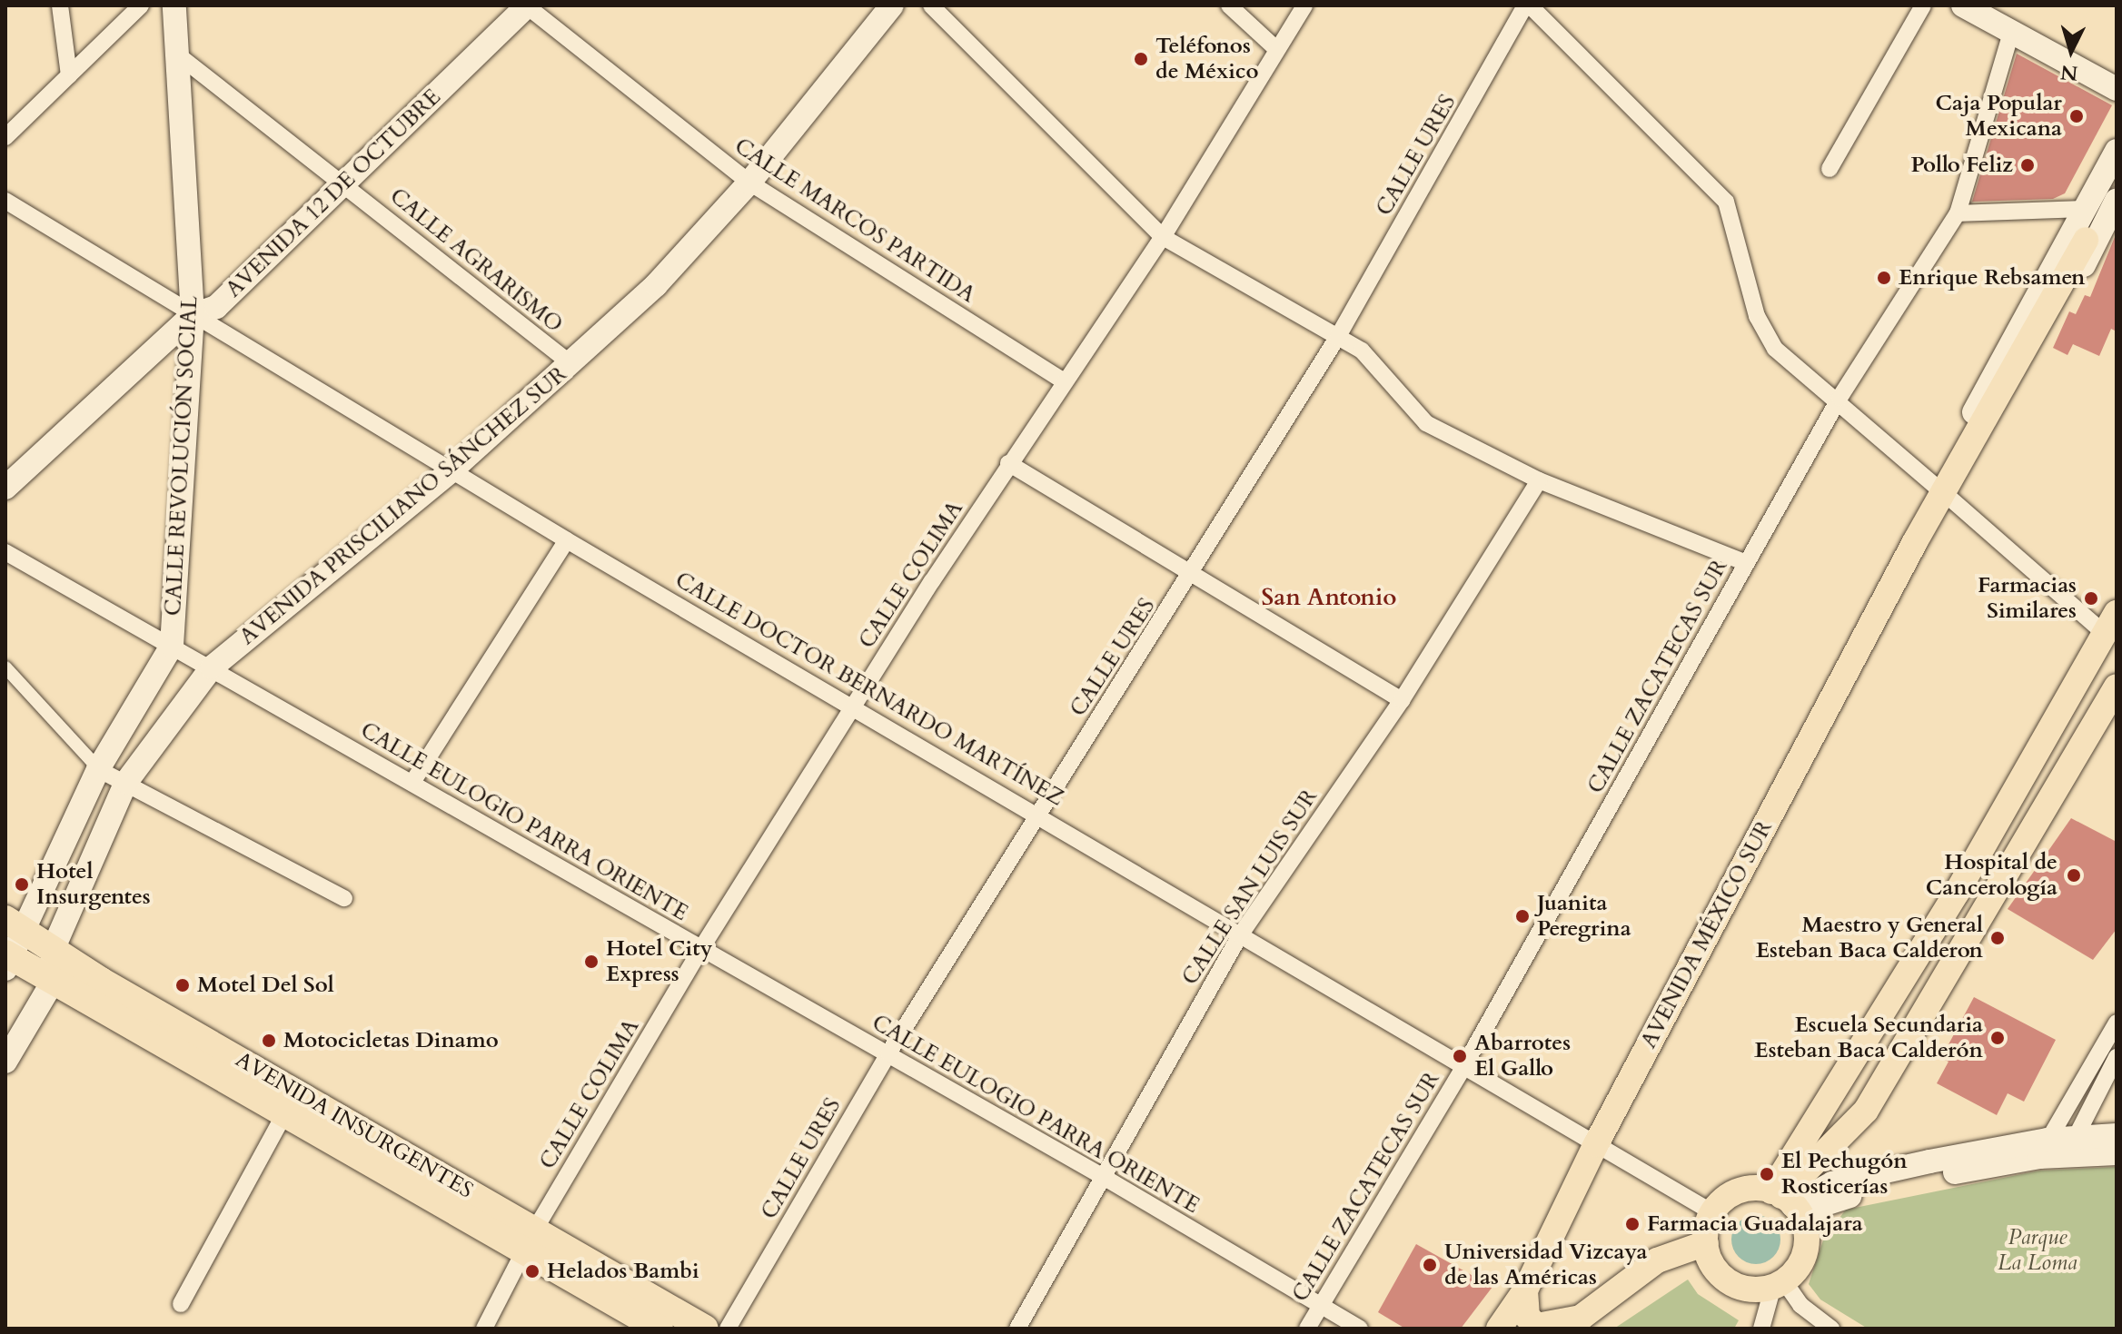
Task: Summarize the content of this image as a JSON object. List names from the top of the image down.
{
  "streets": {
    "highway": ["AVENIDA INSURGENTES"],
    "main road": [
      "AVENIDA 12 DE OCTUBRE",
      "CALLE REVOLUCIÓN SOCIAL",
      "AVENIDA PRISCILIANO SÁNCHEZ SUR",
      "AVENIDA MÉXICO SUR"
    ],
    "street": [
      "CALLE URES",
      "CALLE MARCOS PARTIDA",
      "CALLE AGRARISMO",
      "CALLE COLIMA",
      "CALLE ZACATECAS SUR",
      "CALLE DOCTOR BERNARDO MARTÍNEZ",
      "CALLE EULOGIO PARRA ORIENTE",
      "CALLE SAN LUIS SUR"
    ]
  },
  "crossings": [
    ["CALLE URES", "CALLE DOCTOR BERNARDO MARTÍNEZ"],
    ["CALLE URES", "CALLE EULOGIO PARRA ORIENTE"],
    ["AVENIDA 12 DE OCTUBRE", "CALLE MARCOS PARTIDA"],
    ["AVENIDA 12 DE OCTUBRE", "CALLE AGRARISMO"],
    ["AVENIDA 12 DE OCTUBRE", "CALLE REVOLUCIÓN SOCIAL"],
    ["AVENIDA 12 DE OCTUBRE", "CALLE DOCTOR BERNARDO MARTÍNEZ"],
    ["CALLE MARCOS PARTIDA", "AVENIDA PRISCILIANO SÁNCHEZ SUR"],
    ["CALLE MARCOS PARTIDA", "CALLE COLIMA"],
    ["CALLE AGRARISMO", "CALLE REVOLUCIÓN SOCIAL"],
    ["CALLE AGRARISMO", "AVENIDA PRISCILIANO SÁNCHEZ SUR"],
    ["CALLE REVOLUCIÓN SOCIAL", "CALLE DOCTOR BERNARDO MARTÍNEZ"],
    ["CALLE REVOLUCIÓN SOCIAL", "CALLE EULOGIO PARRA ORIENTE"],
    ["AVENIDA PRISCILIANO SÁNCHEZ SUR", "CALLE DOCTOR BERNARDO MARTÍNEZ"],
    ["AVENIDA PRISCILIANO SÁNCHEZ SUR", "CALLE EULOGIO PARRA ORIENTE"],
    ["AVENIDA PRISCILIANO SÁNCHEZ SUR", "AVENIDA INSURGENTES"],
    ["CALLE COLIMA", "CALLE DOCTOR BERNARDO MARTÍNEZ"],
    ["CALLE COLIMA", "CALLE EULOGIO PARRA ORIENTE"],
    ["CALLE COLIMA", "AVENIDA INSURGENTES"],
    ["CALLE ZACATECAS SUR", "CALLE DOCTOR BERNARDO MARTÍNEZ"],
    ["CALLE ZACATECAS SUR", "CALLE EULOGIO PARRA ORIENTE"],
    ["CALLE DOCTOR BERNARDO MARTÍNEZ", "CALLE SAN LUIS SUR"],
    ["CALLE DOCTOR BERNARDO MARTÍNEZ", "AVENIDA MÉXICO SUR"],
    ["CALLE EULOGIO PARRA ORIENTE", "CALLE SAN LUIS SUR"]
  ],
  "districts": ["San Antonio"],
  "parks": ["Parque La Loma"],
  "places": [
    "Teléfonos de México",
    "Caja Popular Mexicana",
    "Pollo Feliz",
    "Enrique Rebsamen",
    "Farmacias Similares",
    "Hospital de Cancerología",
    "Hotel Insurgentes",
    "Juanita Peregrina",
    "Maestro y General Esteban Baca Calderon",
    "Hotel City Express",
    "Motel Del Sol",
    "Escuela Secundaria Esteban Baca Calderón",
    "Motocicletas Dinamo",
    "Abarrotes El Gallo",
    "El Pechugón Rosticerías",
    "Farmacia Guadalajara",
    "Universidad Vizcaya de las Américas",
    "Helados Bambi"
  ],
  "north": "bottom"
}
